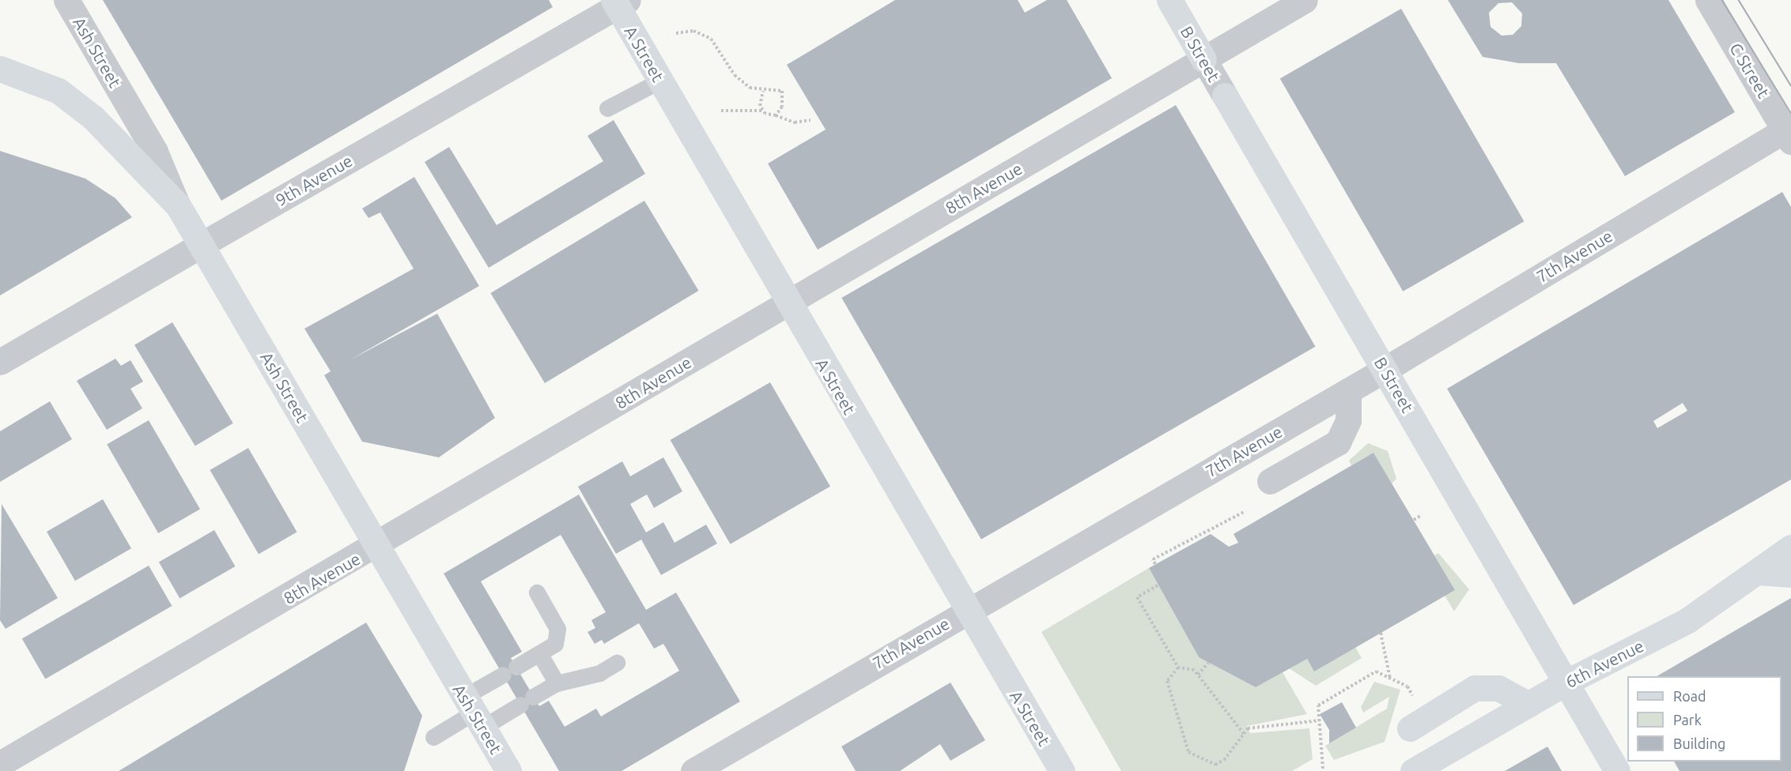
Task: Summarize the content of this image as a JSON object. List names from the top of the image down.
{
  "streets": {
    "main road": [
      "Ash Street",
      "A Street",
      "B Street",
      "6th Avenue"
    ],
    "street": [
      "C Street",
      "9th Avenue",
      "8th Avenue",
      "7th Avenue"
    ]
  },
  "crossings": [
    ["Ash Street", "9th Avenue"],
    ["Ash Street", "8th Avenue"],
    ["A Street", "9th Avenue"],
    ["A Street", "8th Avenue"],
    ["A Street", "7th Avenue"],
    ["B Street", "8th Avenue"],
    ["B Street", "7th Avenue"],
    ["B Street", "6th Avenue"],
    ["C Street", "7th Avenue"]
  ],
  "legend": ["Road", "Park", "Building"]
}
